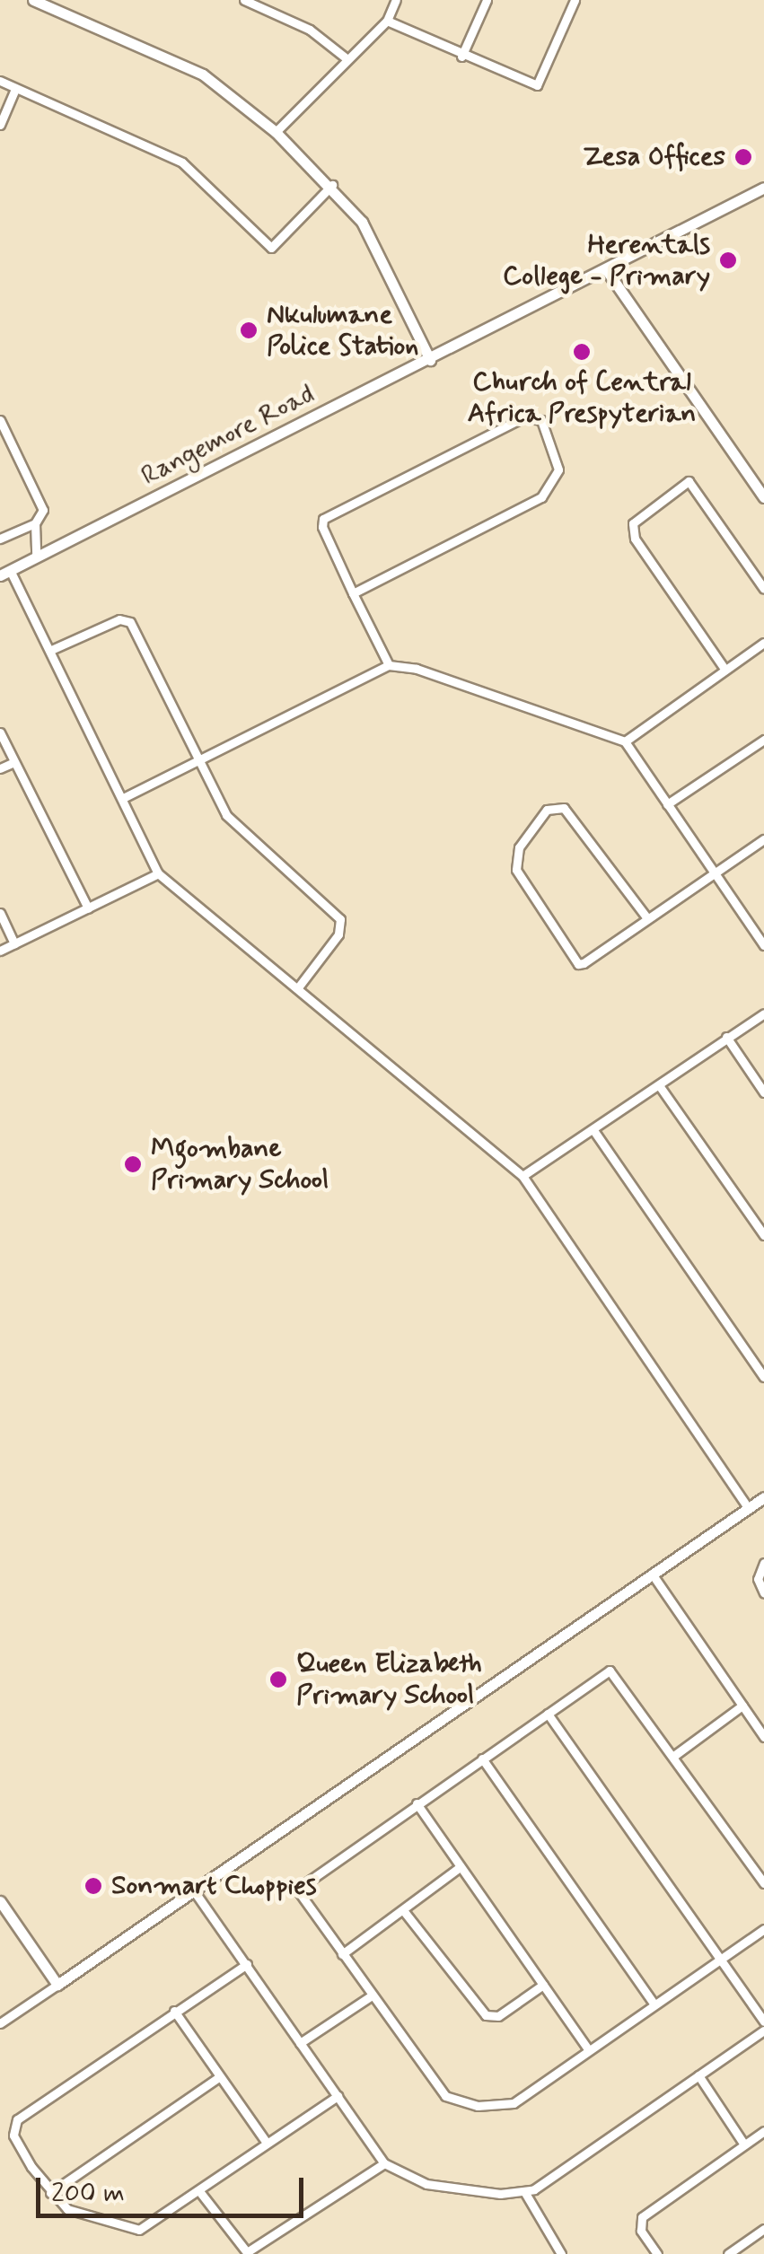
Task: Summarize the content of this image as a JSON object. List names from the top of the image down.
{
  "streets": {
    "street": ["Rangemore Road"]
  },
  "places": [
    "Zesa Offices",
    "Herentals College - Primary",
    "Nkulumane Police Station",
    "Church of Central Africa Prespyterian",
    "Mgombane Primary School",
    "Queen Elizabeth Primary School",
    "Sonmart Choppies"
  ],
  "scale_bar": "200 m"
}
